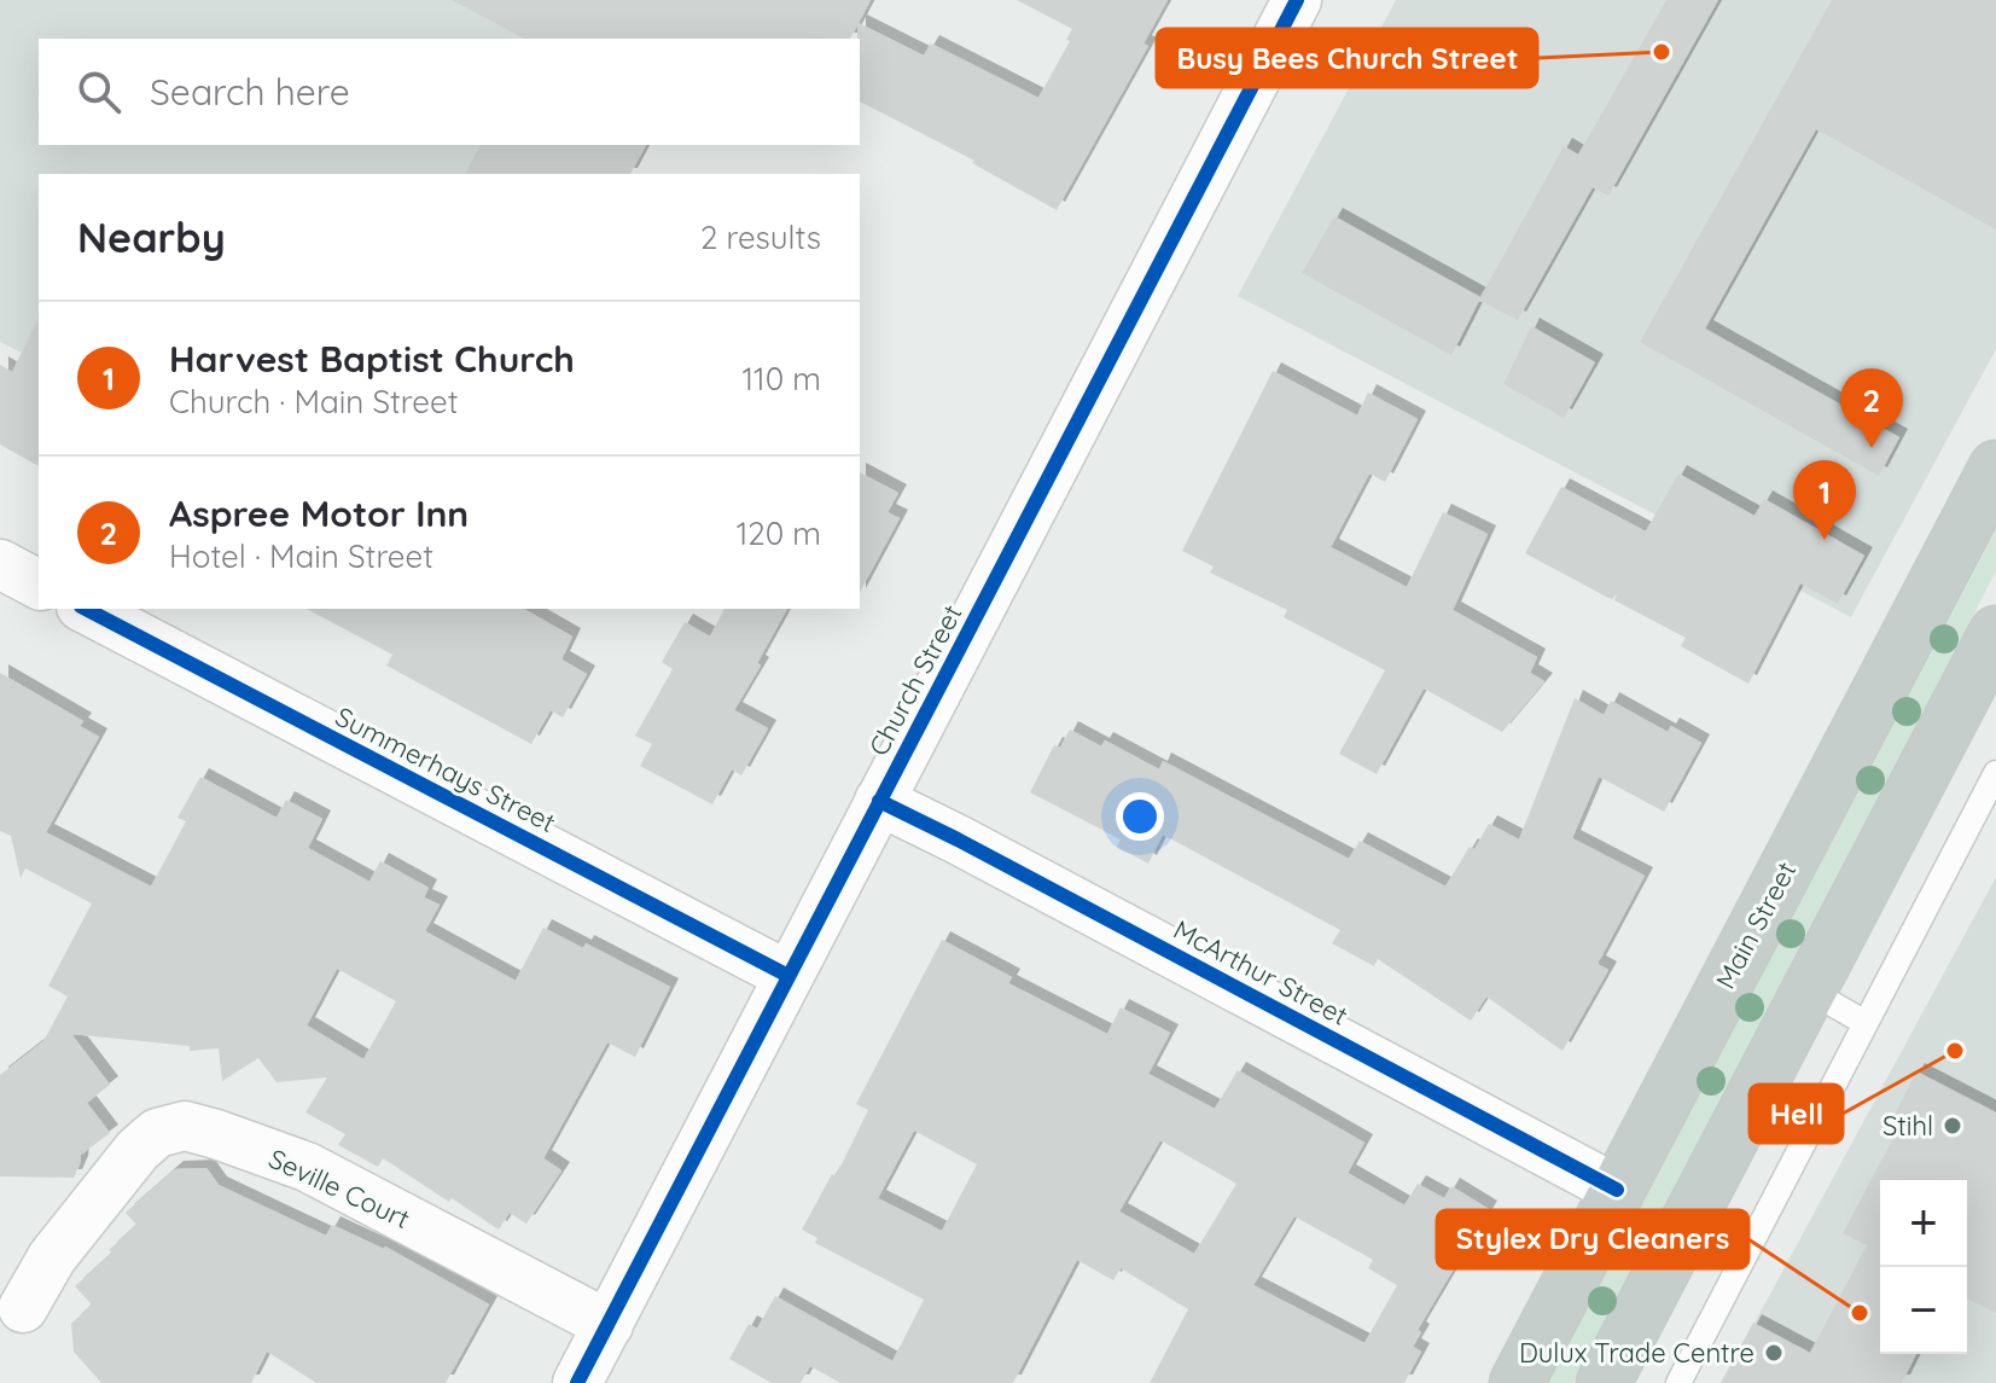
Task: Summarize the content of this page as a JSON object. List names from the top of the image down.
{
  "streets": {
    "highway": ["Main Street"],
    "street": [
      "Church Street",
      "Summerhays Street",
      "McArthur Street",
      "Seville Court"
    ]
  },
  "crossings": [
    ["Church Street", "Summerhays Street"],
    ["Church Street", "McArthur Street"],
    ["Church Street", "Seville Court"],
    ["Main Street", "McArthur Street"]
  ],
  "places": [
    "Busy Bees Church Street",
    "Hell",
    "Stihl",
    "Stylex Dry Cleaners",
    "Dulux Trade Centre"
  ],
  "page": {
    "search": "Search here",
    "heading": ["Nearby", "2 results"],
    "list": [
      {
        "mark": "1",
        "name": "Harvest Baptist Church",
        "note": "Church · Main Street",
        "value": "110 m"
      },
      {
        "mark": "2",
        "name": "Aspree Motor Inn",
        "note": "Hotel · Main Street",
        "value": "120 m"
      }
    ],
    "pins": ["2", "1"],
    "map_buttons": ["+", "−"]
  }
}
